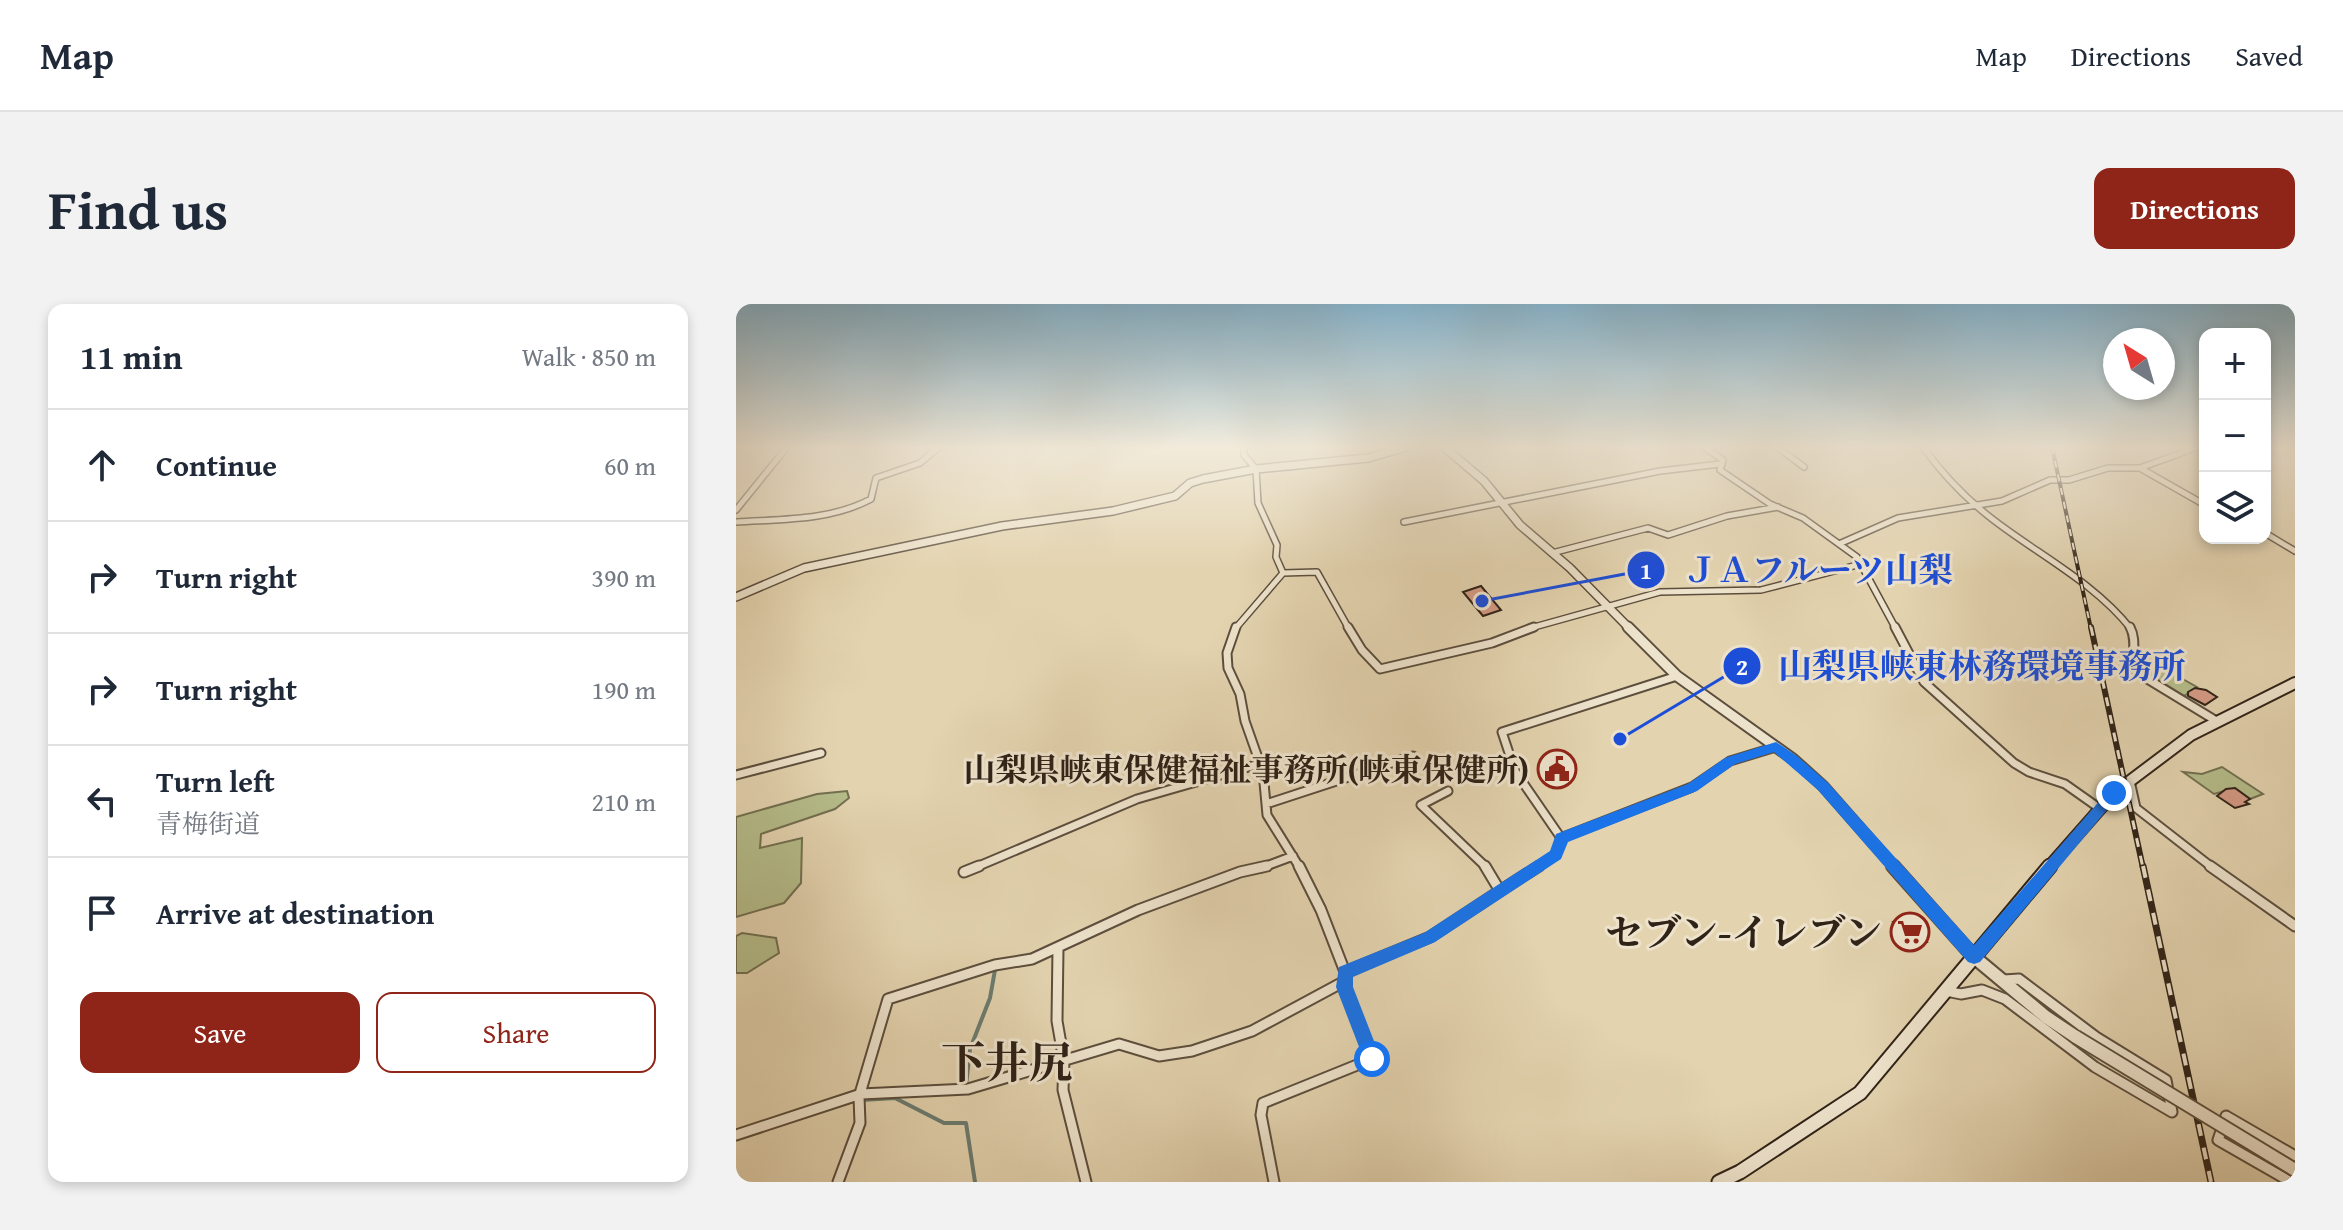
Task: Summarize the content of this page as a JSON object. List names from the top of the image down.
{
  "districts": ["下井尻"],
  "places": {
    "other": ["ＪＡフルーツ山梨", "山梨県峡東林務環境事務所"],
    "public building": ["山梨県峡東保健福祉事務所(峡東保健所)"],
    "supermarket": ["セブン-イレブン"]
  },
  "north": "top left",
  "page": {
    "header": "Map",
    "nav": ["Map", "Directions", "Saved"],
    "title": "Find us",
    "buttons": [
      "Directions",
      ["Save", "Share"]
    ],
    "heading": ["11 min", "Walk · 850 m"],
    "map_buttons": ["+", "−"],
    "list": [
      ["Continue", "60 m"],
      ["Turn right", "390 m"],
      ["Turn right", "190 m"],
      ["Turn left", "青梅街道", "210 m"],
      "Arrive at destination"
    ]
  }
}
